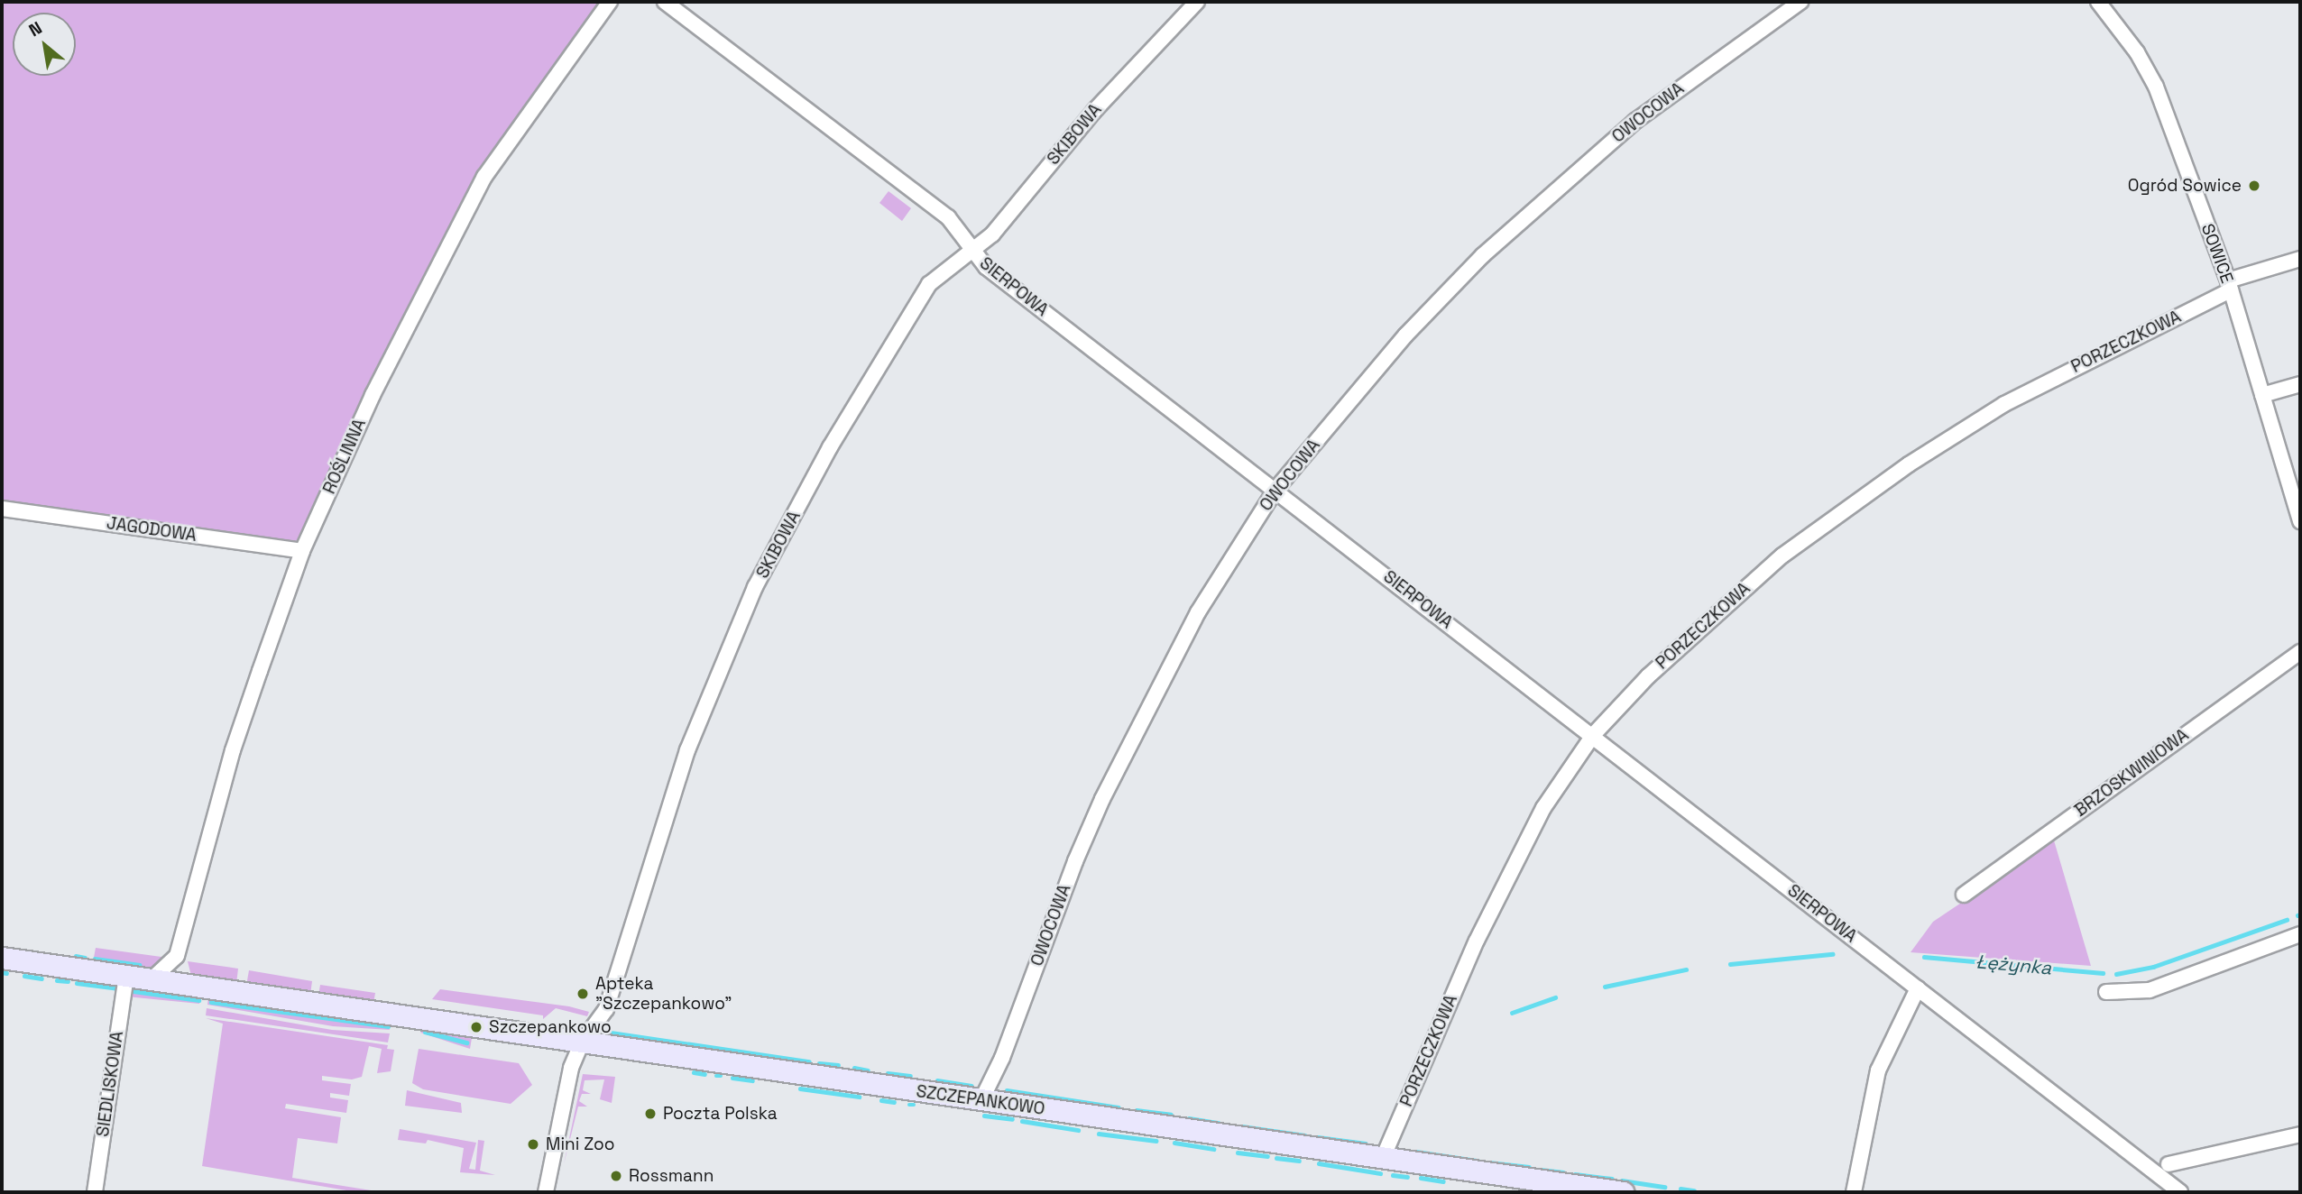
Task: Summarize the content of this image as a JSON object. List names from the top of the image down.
{
  "streets": {
    "street": [
      "OWOCOWA",
      "SKIBOWA",
      "SOWICE",
      "SIERPOWA",
      "PORZECZKOWA",
      "ROŚLINNA",
      "JAGODOWA",
      "BRZOSKWINIOWA",
      "SIEDLISKOWA",
      "SZCZEPANKOWO"
    ]
  },
  "crossings": [
    ["OWOCOWA", "SIERPOWA"],
    ["OWOCOWA", "SZCZEPANKOWO"],
    ["SKIBOWA", "SIERPOWA"],
    ["SKIBOWA", "SZCZEPANKOWO"],
    ["SOWICE", "PORZECZKOWA"],
    ["SIERPOWA", "PORZECZKOWA"],
    ["PORZECZKOWA", "SZCZEPANKOWO"],
    ["ROŚLINNA", "JAGODOWA"],
    ["ROŚLINNA", "SZCZEPANKOWO"],
    ["SIEDLISKOWA", "SZCZEPANKOWO"]
  ],
  "water": ["Łężynka"],
  "places": [
    "Ogród Sowice",
    "Apteka \"Szczepankowo\"",
    "Szczepankowo",
    "Poczta Polska",
    "Mini Zoo",
    "Rossmann"
  ],
  "north": "top left"
}
